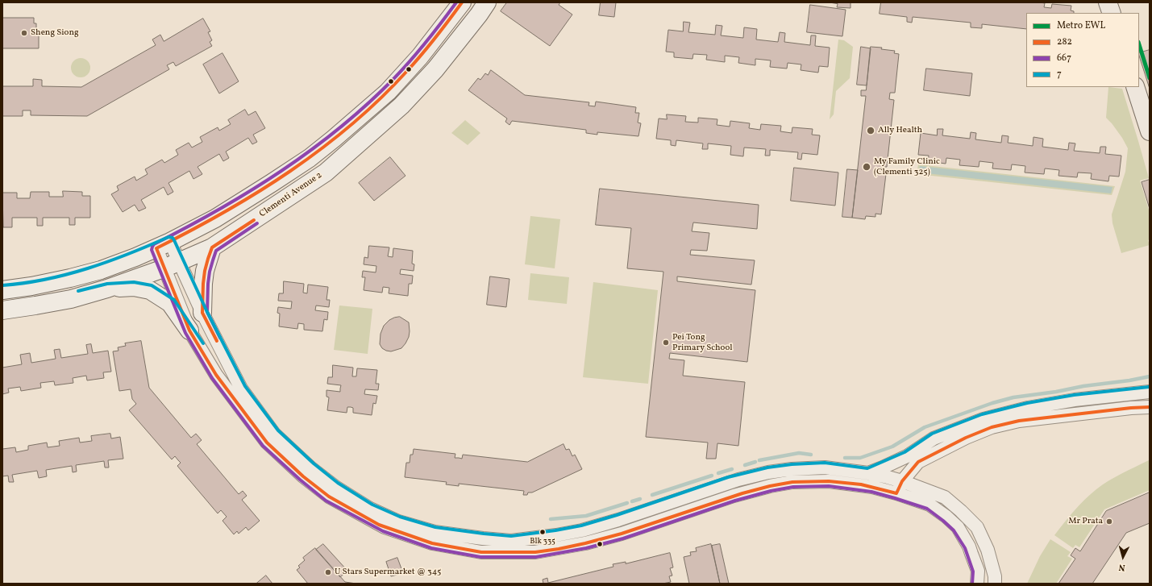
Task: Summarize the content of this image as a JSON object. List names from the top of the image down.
{
  "streets": {
    "main road": ["Clementi Avenue 2"]
  },
  "places": [
    "Sheng Siong",
    "Ally Health",
    "My Family Clinic (Clementi 325)",
    "Pei Tong Primary School",
    "Mr Prata",
    "Blk 335",
    "U Stars Supermarket @ 345"
  ],
  "lines": [
    "transit line 282",
    "transit line 667",
    "metro line EWL",
    "transit line 7"
  ],
  "legend": [
    "Metro EWL",
    "282",
    "667",
    "7"
  ],
  "north": "bottom"
}
